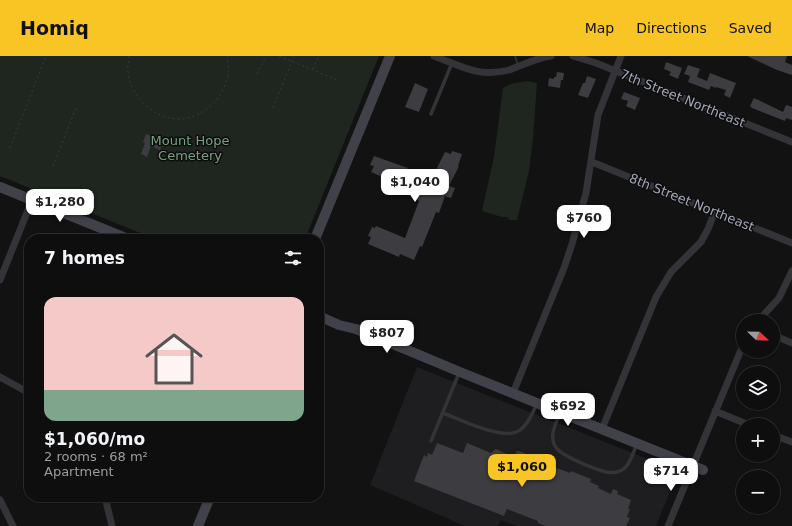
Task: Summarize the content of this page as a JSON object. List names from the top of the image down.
{
  "streets": {
    "street": ["7th Street Northeast", "8th Street Northeast"]
  },
  "parks": ["Mount Hope Cemetery"],
  "north": "right",
  "page": {
    "header": "Homiq",
    "nav": ["Map", "Directions", "Saved"],
    "price": [
      "$1,040",
      "$1,280",
      "$760",
      "$807",
      "$692",
      "$1,060",
      "$714"
    ],
    "heading": "7 homes",
    "list": [
      {
        "name": "$1,060/mo",
        "note": "2 rooms · 68 m² · Apartment"
      }
    ],
    "map_buttons": ["+", "−"]
  }
}
